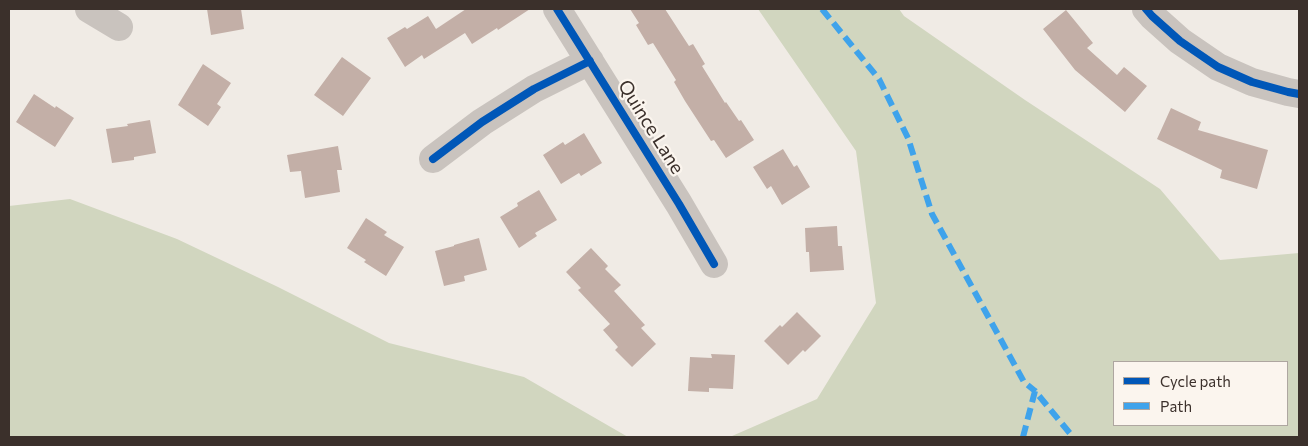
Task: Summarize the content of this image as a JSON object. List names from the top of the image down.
{
  "streets": {
    "street": ["Quince Lane"]
  },
  "legend": ["Cycle path", "Path"]
}
